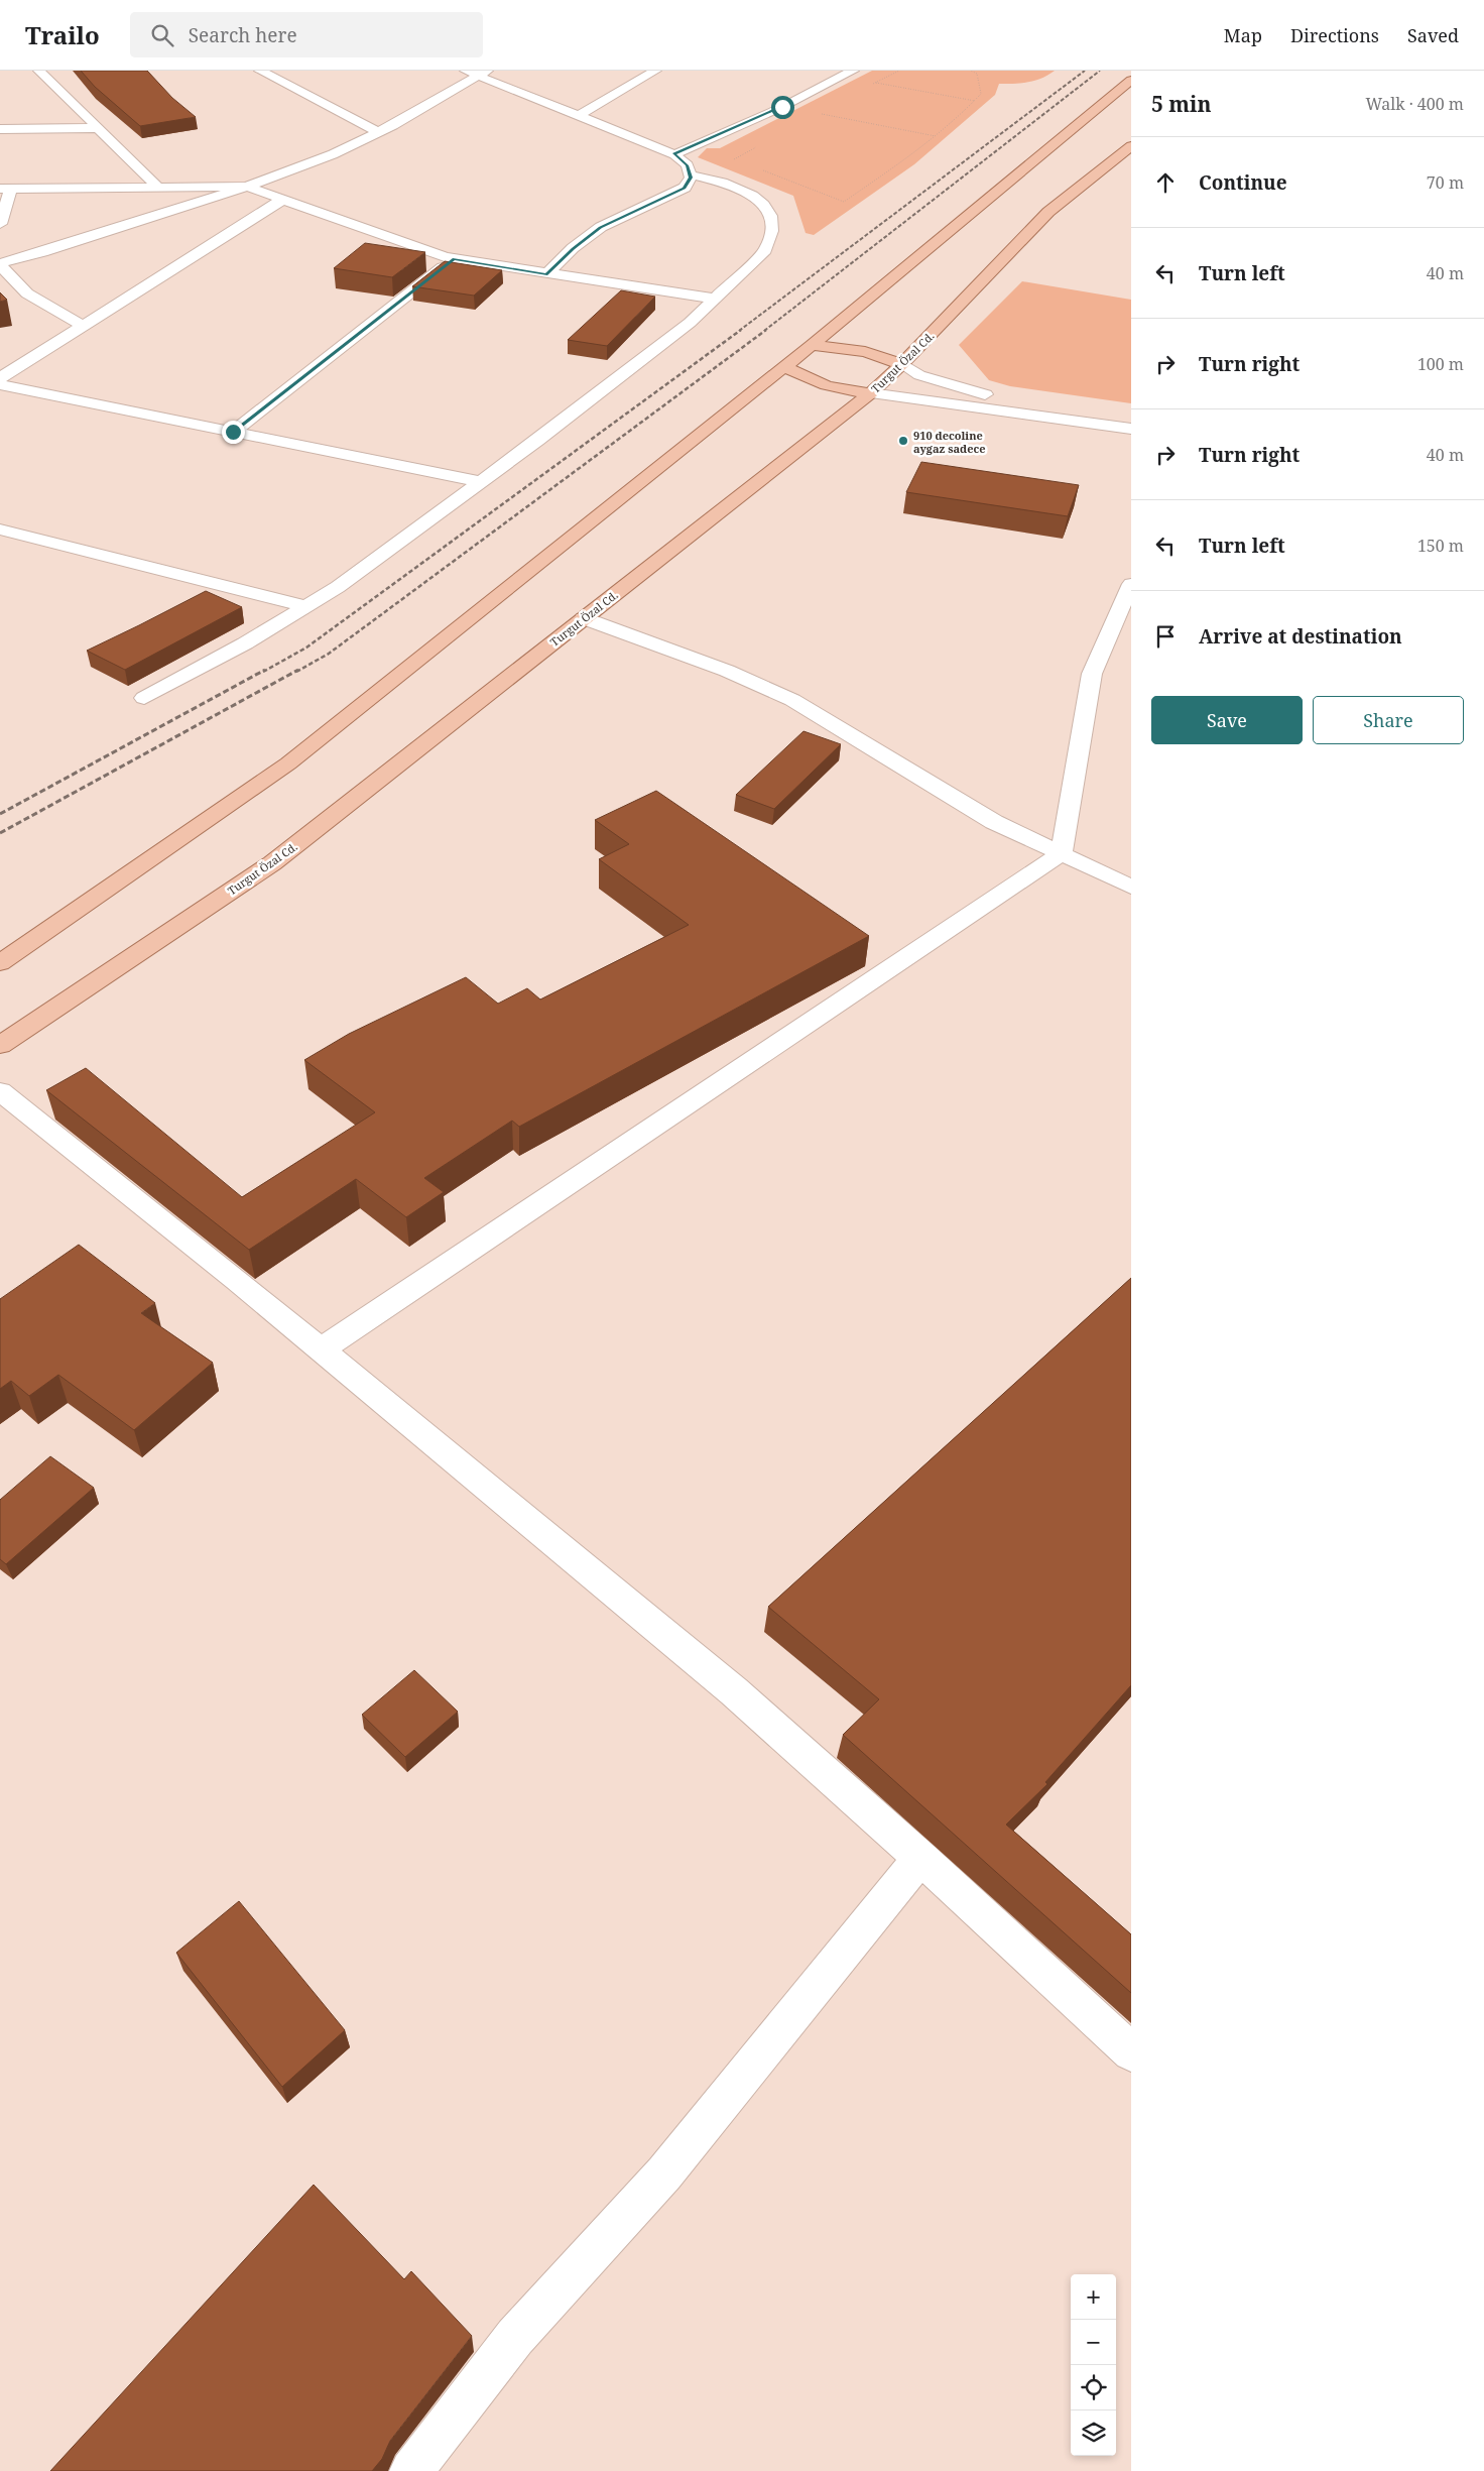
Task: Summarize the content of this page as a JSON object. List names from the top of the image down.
{
  "streets": {
    "main road": ["Turgut Özal Cd."]
  },
  "places": ["910 decoline aygaz sadece"],
  "page": {
    "header": "Trailo",
    "search": "Search here",
    "nav": ["Map", "Directions", "Saved"],
    "heading": ["5 min", "Walk · 400 m"],
    "list": [
      ["Continue", "70 m"],
      ["Turn left", "40 m"],
      ["Turn right", "100 m"],
      ["Turn right", "40 m"],
      ["Turn left", "150 m"],
      "Arrive at destination"
    ],
    "buttons": ["Save", "Share"],
    "map_buttons": ["+", "−"]
  }
}
